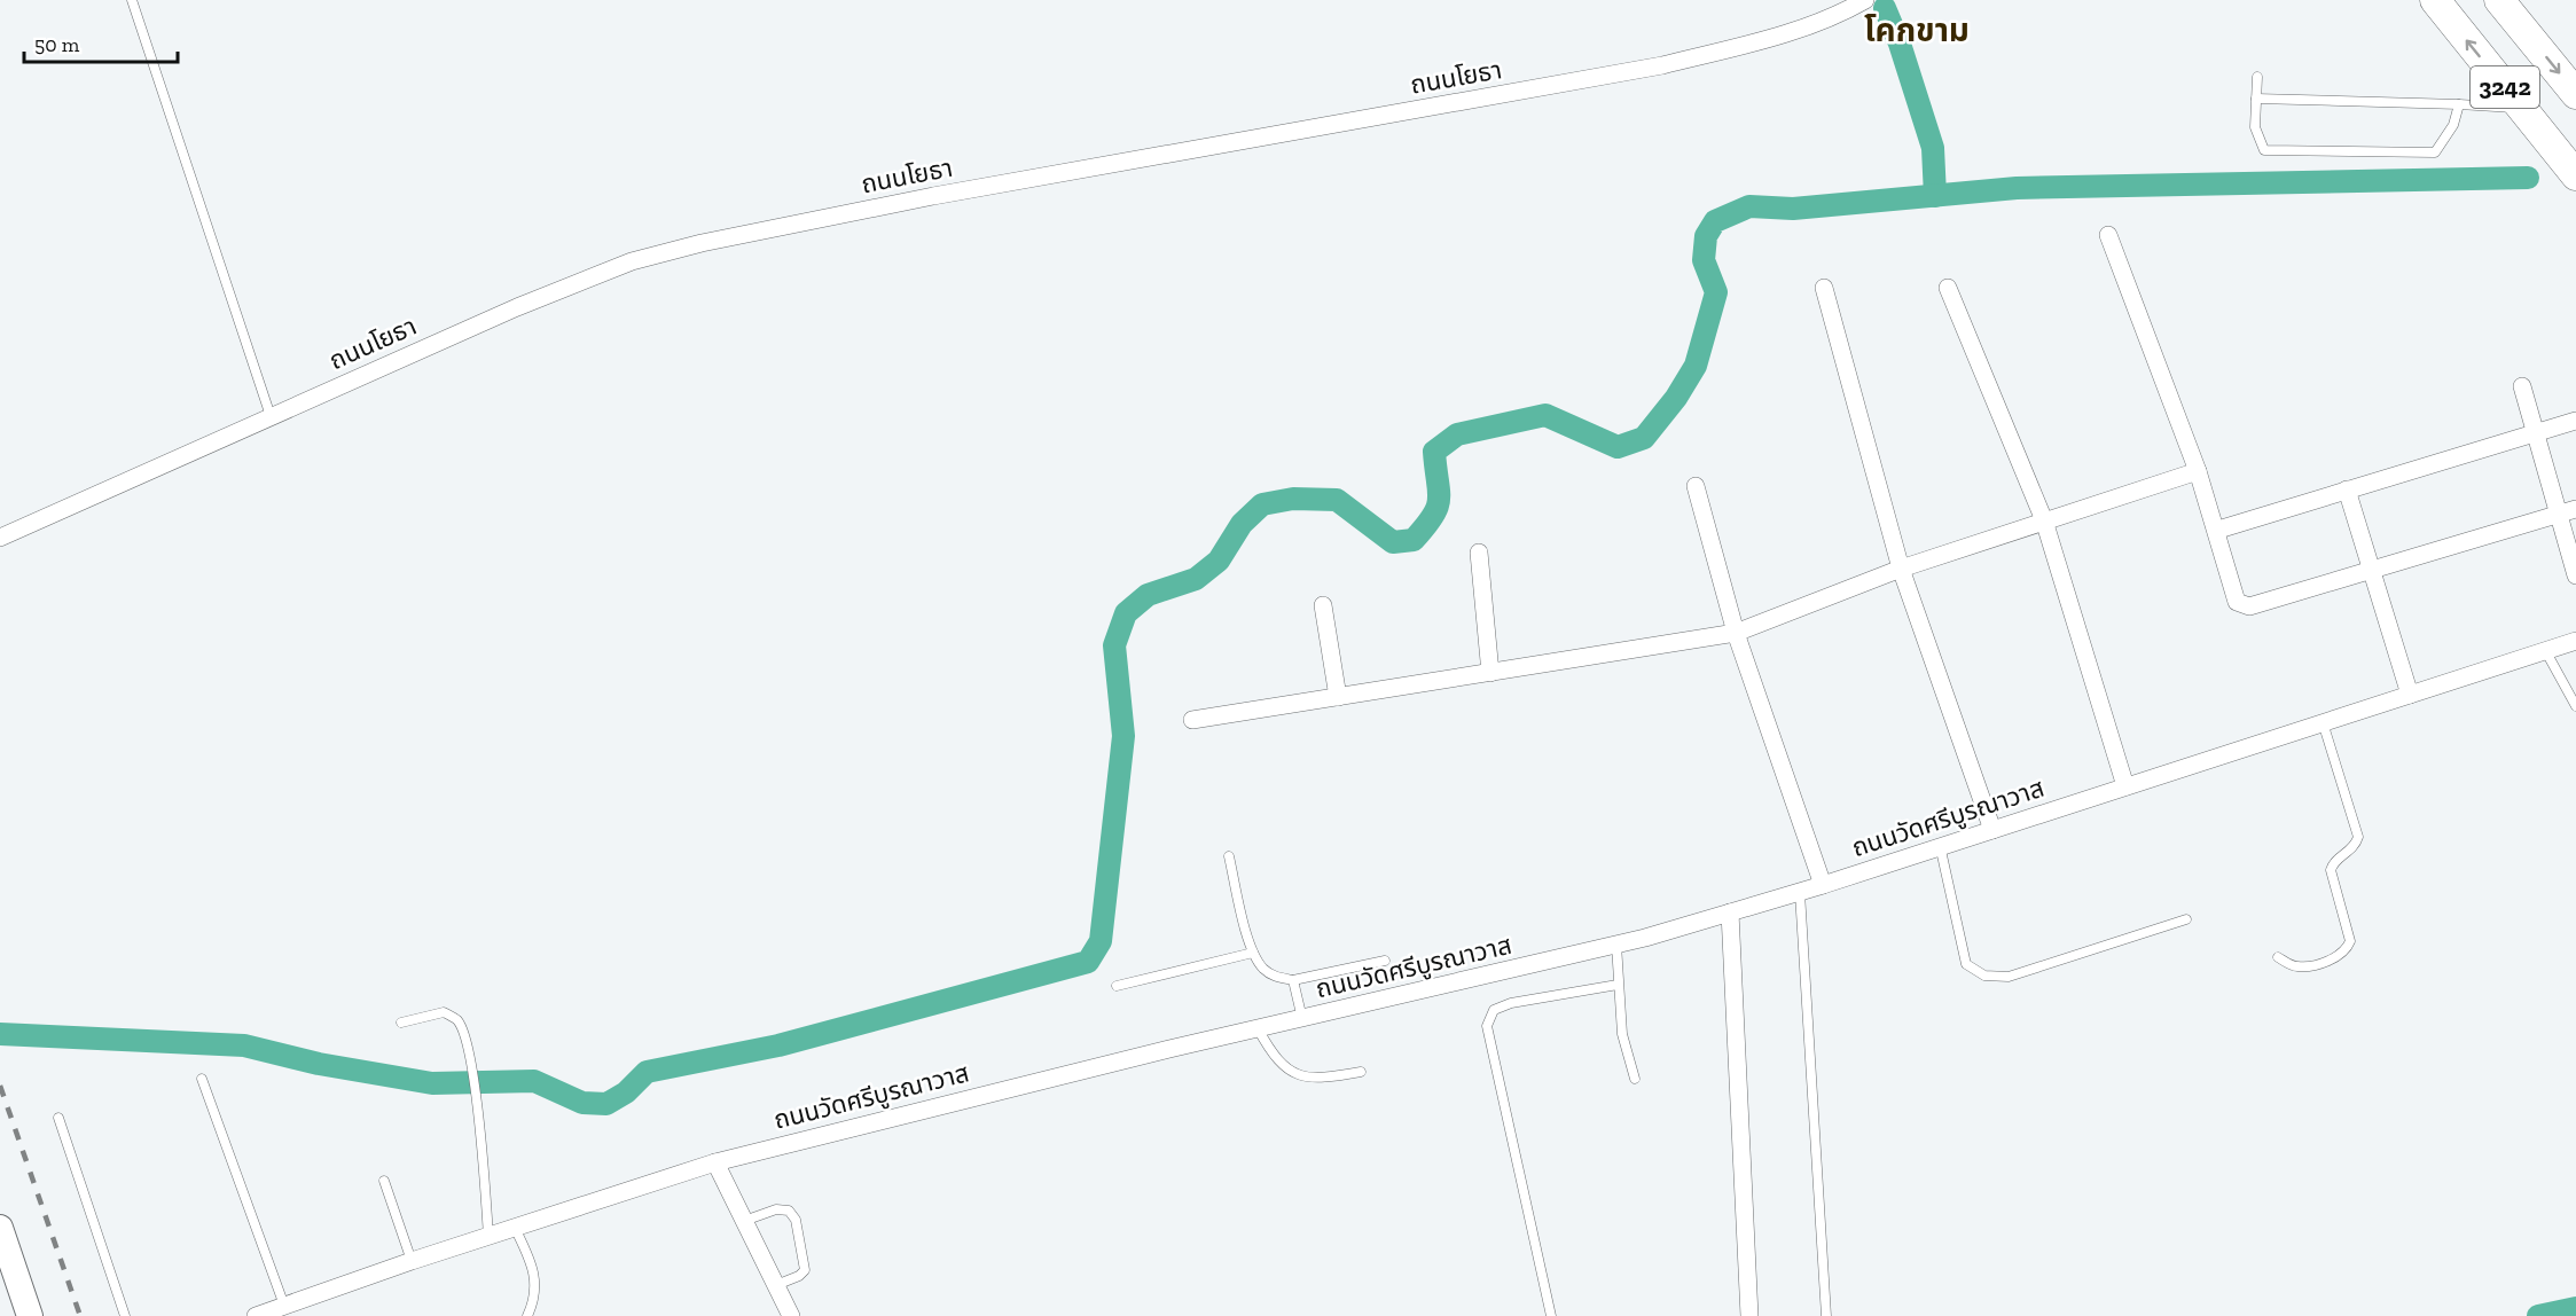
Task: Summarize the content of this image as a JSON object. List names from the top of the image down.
{
  "streets": {
    "main road": ["3242"],
    "street": ["ถนนโยธา", "ถนนวัดศรีบูรณาวาส"]
  },
  "districts": ["โคกขาม"],
  "scale_bar": "50 m"
}
